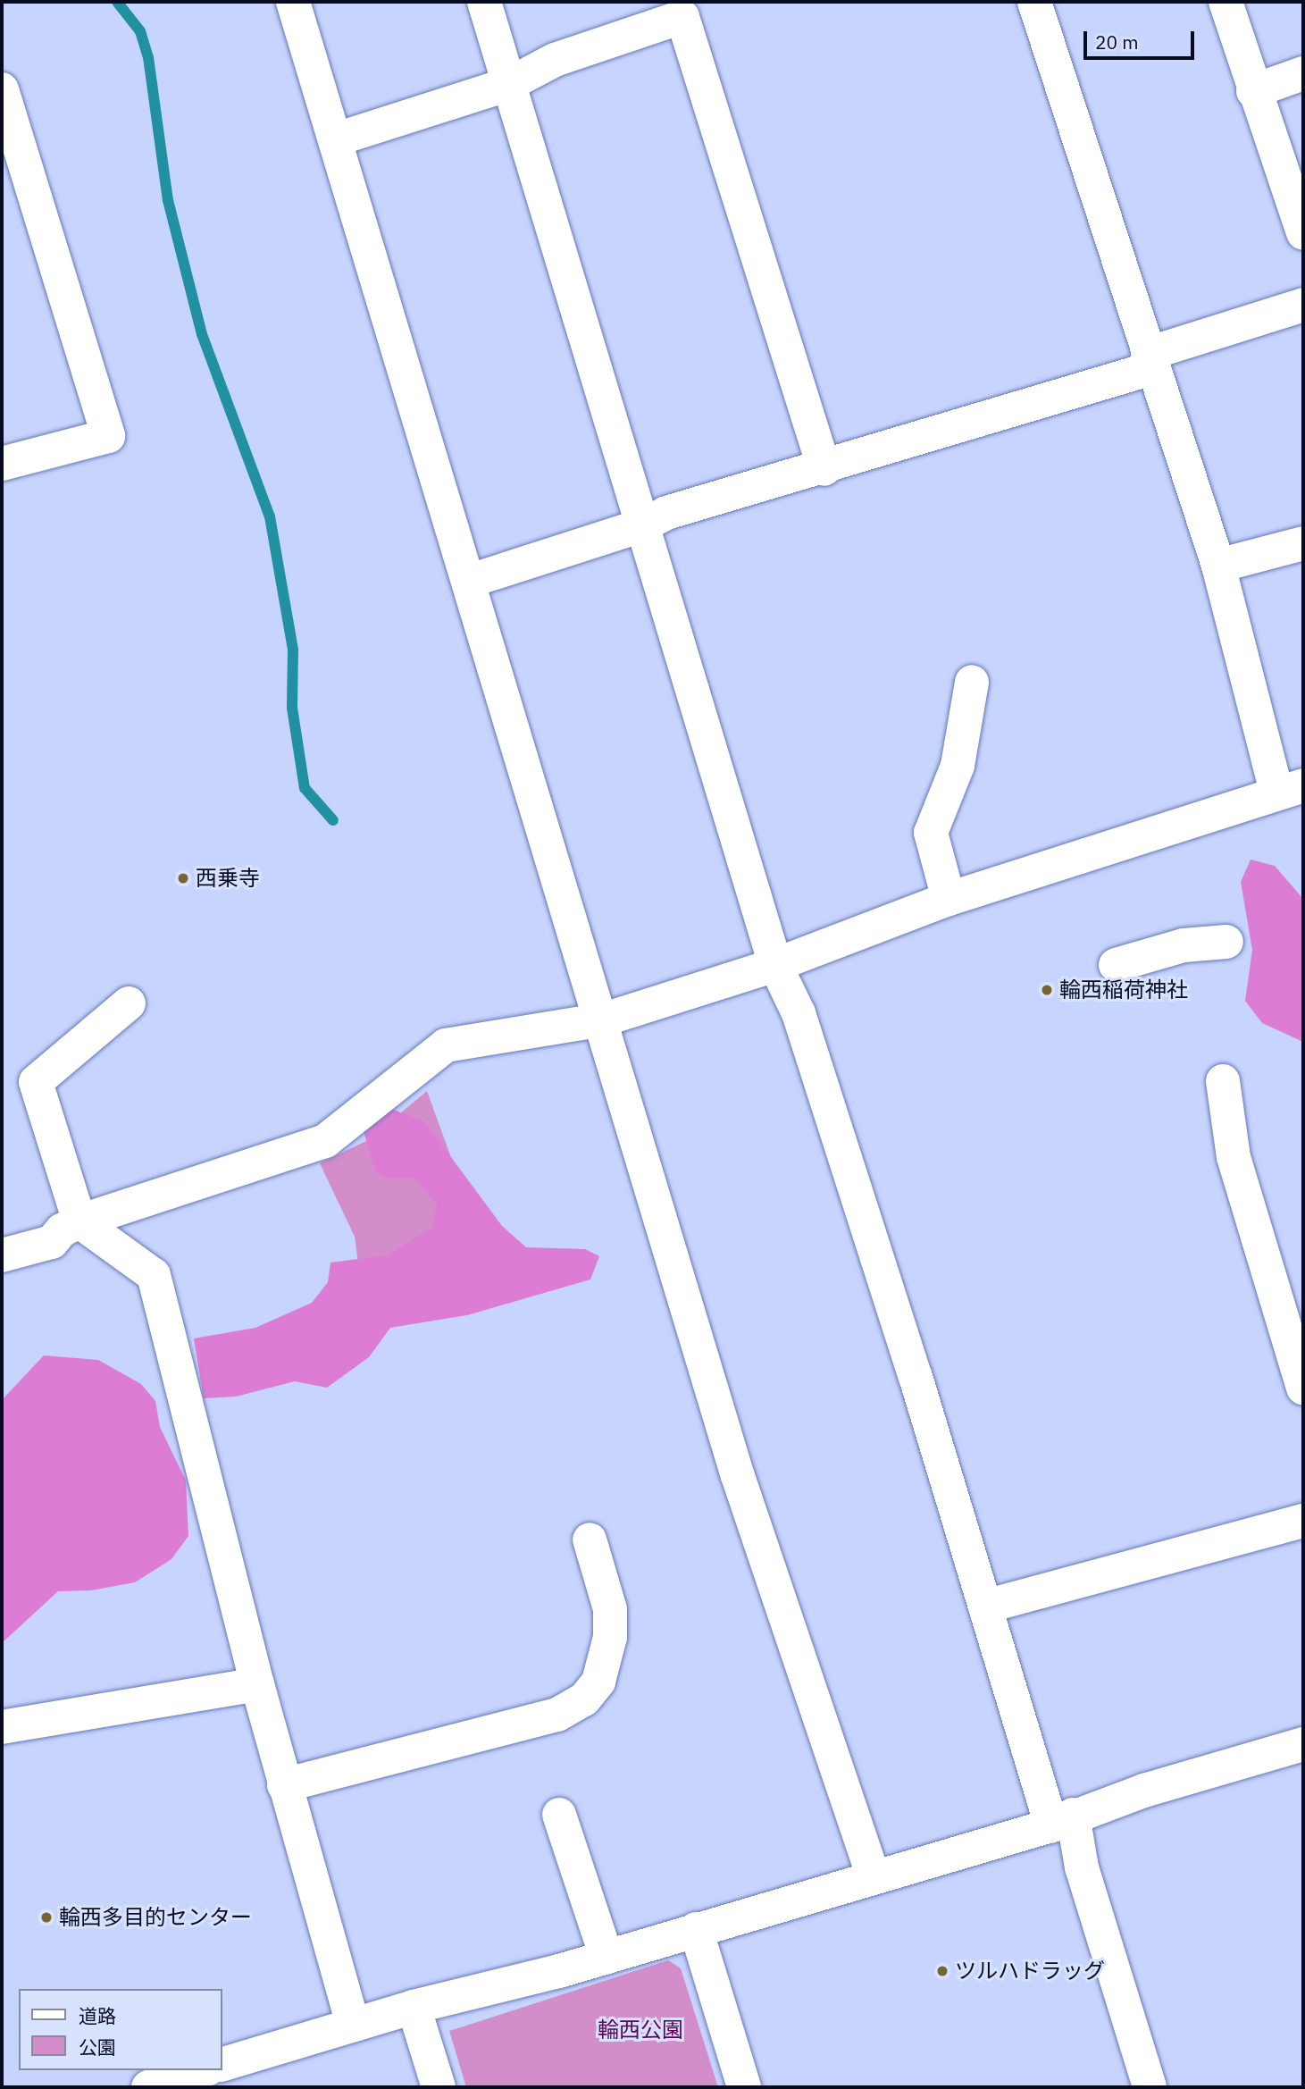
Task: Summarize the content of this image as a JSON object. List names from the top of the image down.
{
  "parks": ["輪西公園"],
  "places": [
    "西乗寺",
    "輪西稲荷神社",
    "輪西多目的センター",
    "ツルハドラッグ"
  ],
  "legend": ["道路", "公園"],
  "scale_bar": "20 m"
}
